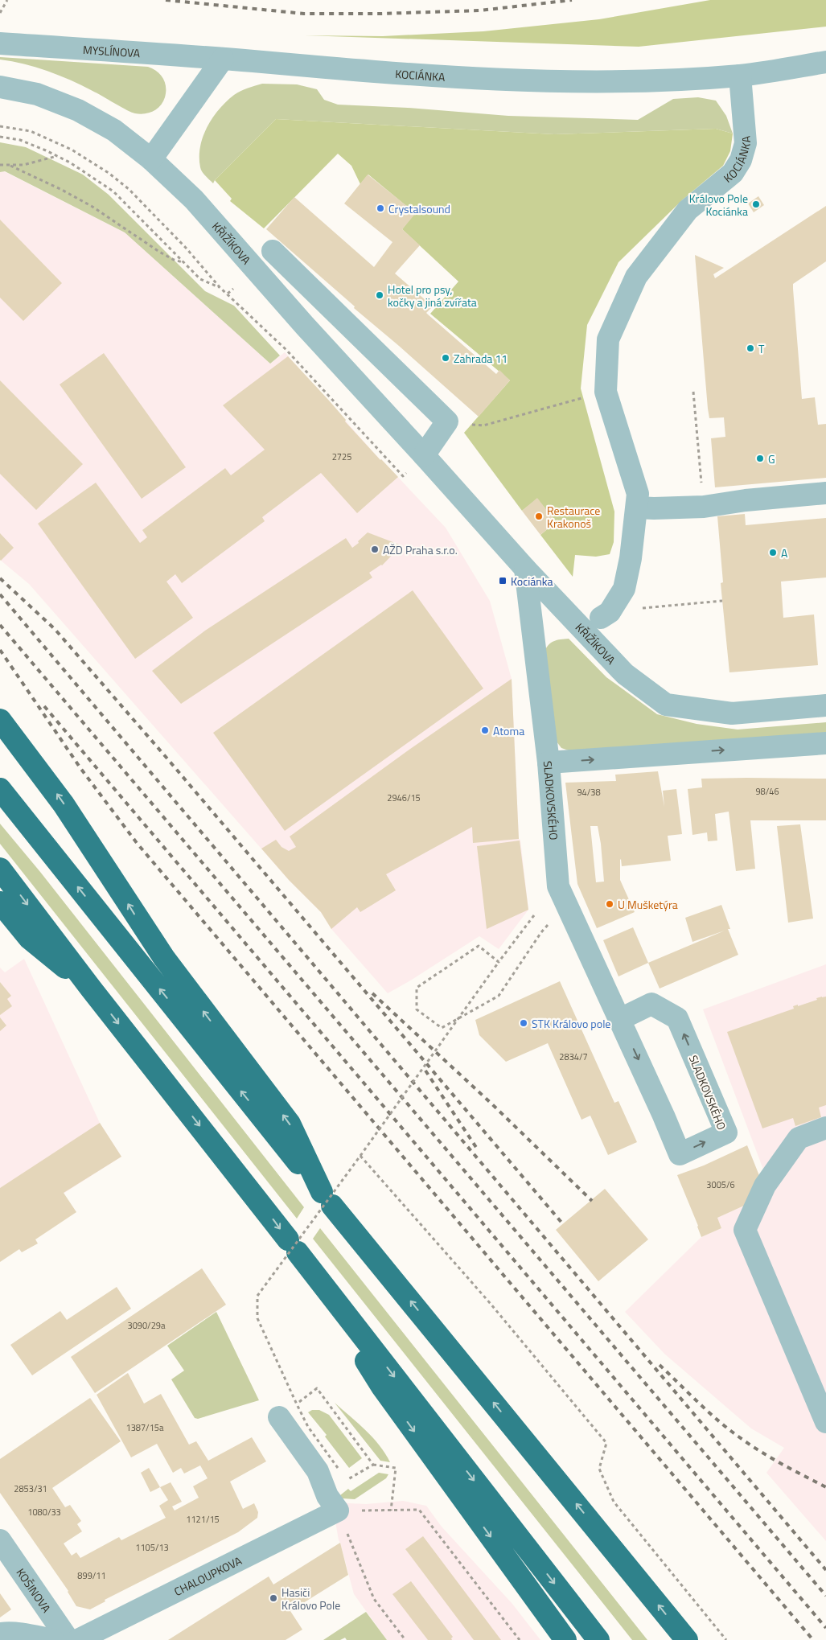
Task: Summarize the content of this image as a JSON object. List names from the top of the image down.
{
  "streets": {
    "street": [
      "MYSLÍNOVA",
      "KOCIÁNKA",
      "KŘIŽÍKOVA",
      "SLADKOVSKÉHO",
      "CHALOUPKOVA",
      "KOŠINOVA"
    ]
  },
  "crossings": [
    ["MYSLÍNOVA", "KOCIÁNKA"],
    ["KŘIŽÍKOVA", "SLADKOVSKÉHO"]
  ],
  "places": {
    "other": [
      "Královo Pole Kociánka",
      "Crystalsound",
      "Hotel pro psy, kočky a jiná zvířata",
      "T",
      "Zahrada 11",
      "G",
      "Restaurace Krakonoš",
      "AŽD Praha s.r.o.",
      "A",
      "Atoma",
      "U Mušketýra",
      "STK Královo pole",
      "Hasiči Královo Pole"
    ],
    "transit": ["Kociánka"]
  },
  "house_numbers": [
    "2725",
    "98/46",
    "94/38",
    "2946/15",
    "2834/7",
    "3005/6",
    "3090/29a",
    "1387/15a",
    "2853/31",
    "1080/33",
    "1121/15",
    "1105/13",
    "899/11"
  ]
}
